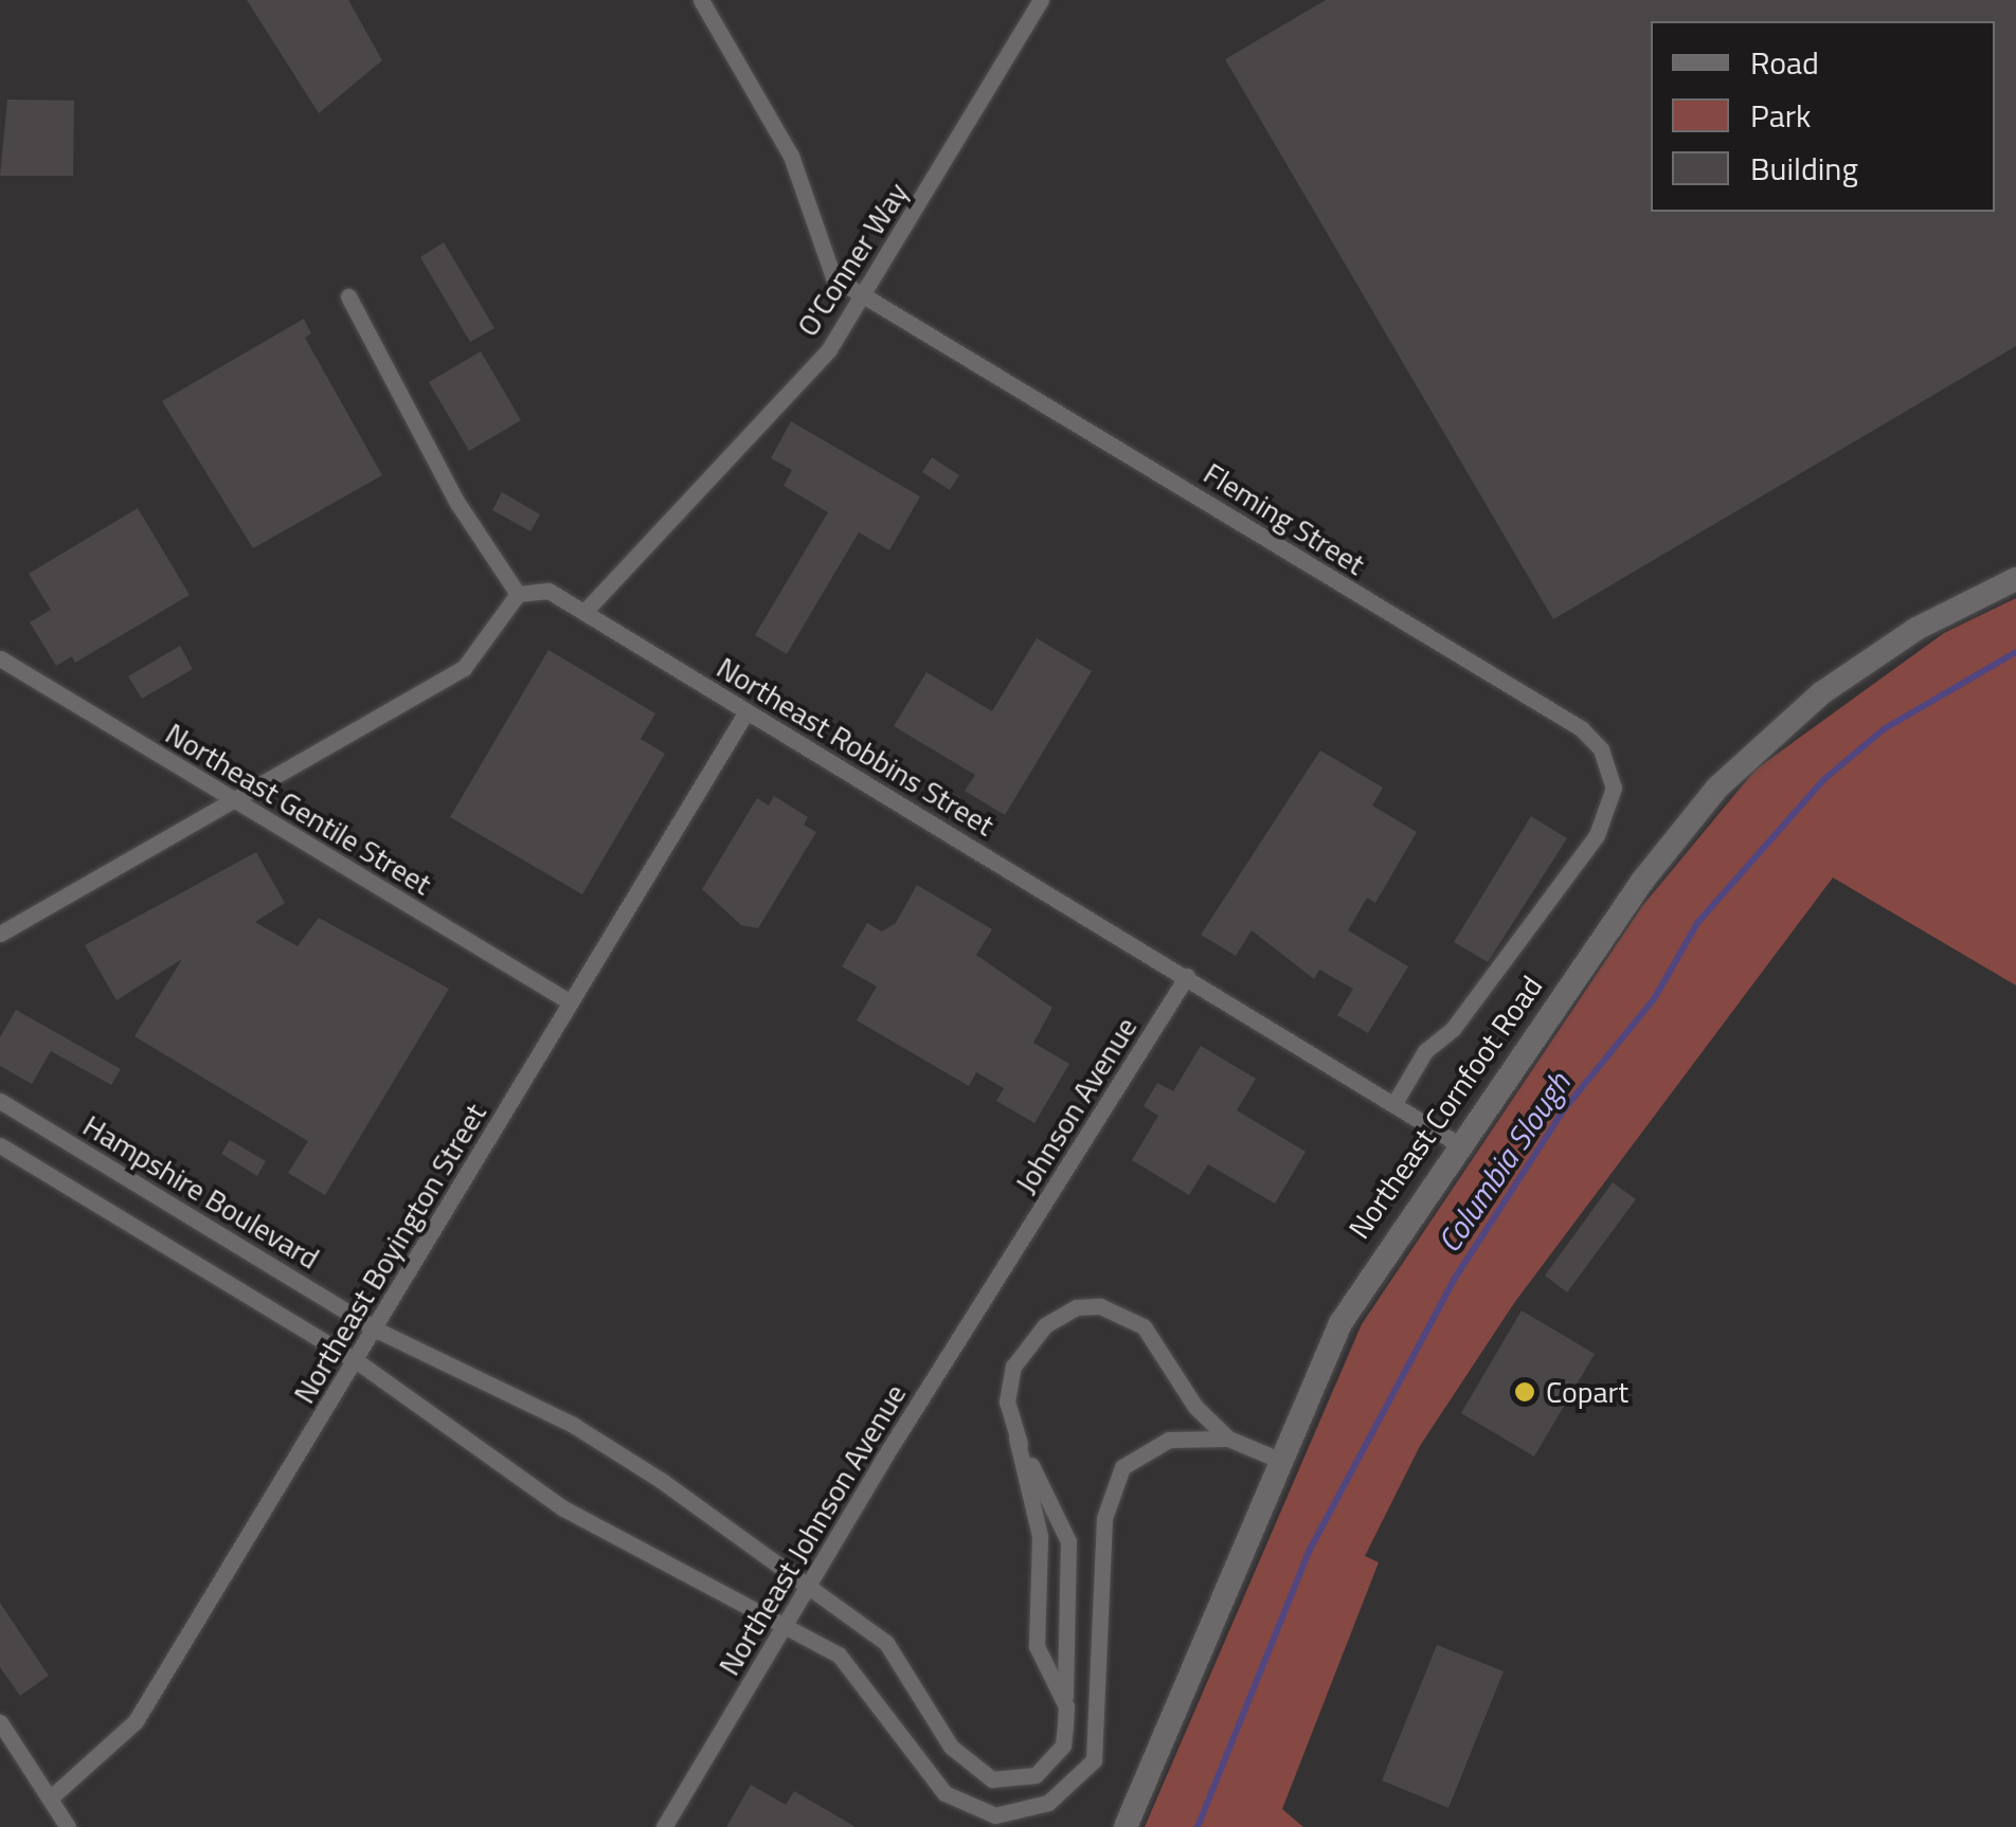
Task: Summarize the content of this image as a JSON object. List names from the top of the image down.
{
  "streets": {
    "street": [
      "O'Conner Way",
      "Fleming Street",
      "Northeast Robbins Street",
      "Northeast Gentile Street",
      "Johnson Avenue",
      "Northeast Cornfoot Road",
      "Hampshire Boulevard",
      "Northeast Boyington Street",
      "Northeast Johnson Avenue"
    ]
  },
  "crossings": [
    ["O'Conner Way", "Fleming Street"],
    ["O'Conner Way", "Northeast Robbins Street"],
    ["Fleming Street", "Northeast Robbins Street"],
    ["Northeast Robbins Street", "Johnson Avenue"],
    ["Northeast Robbins Street", "Northeast Cornfoot Road"],
    ["Northeast Robbins Street", "Northeast Boyington Street"],
    ["Northeast Gentile Street", "Northeast Boyington Street"],
    ["Johnson Avenue", "Northeast Johnson Avenue"],
    ["Hampshire Boulevard", "Northeast Boyington Street"],
    ["Hampshire Boulevard", "Northeast Johnson Avenue"]
  ],
  "water": ["Columbia Slough"],
  "places": ["Copart"],
  "legend": ["Road", "Park", "Building"]
}
